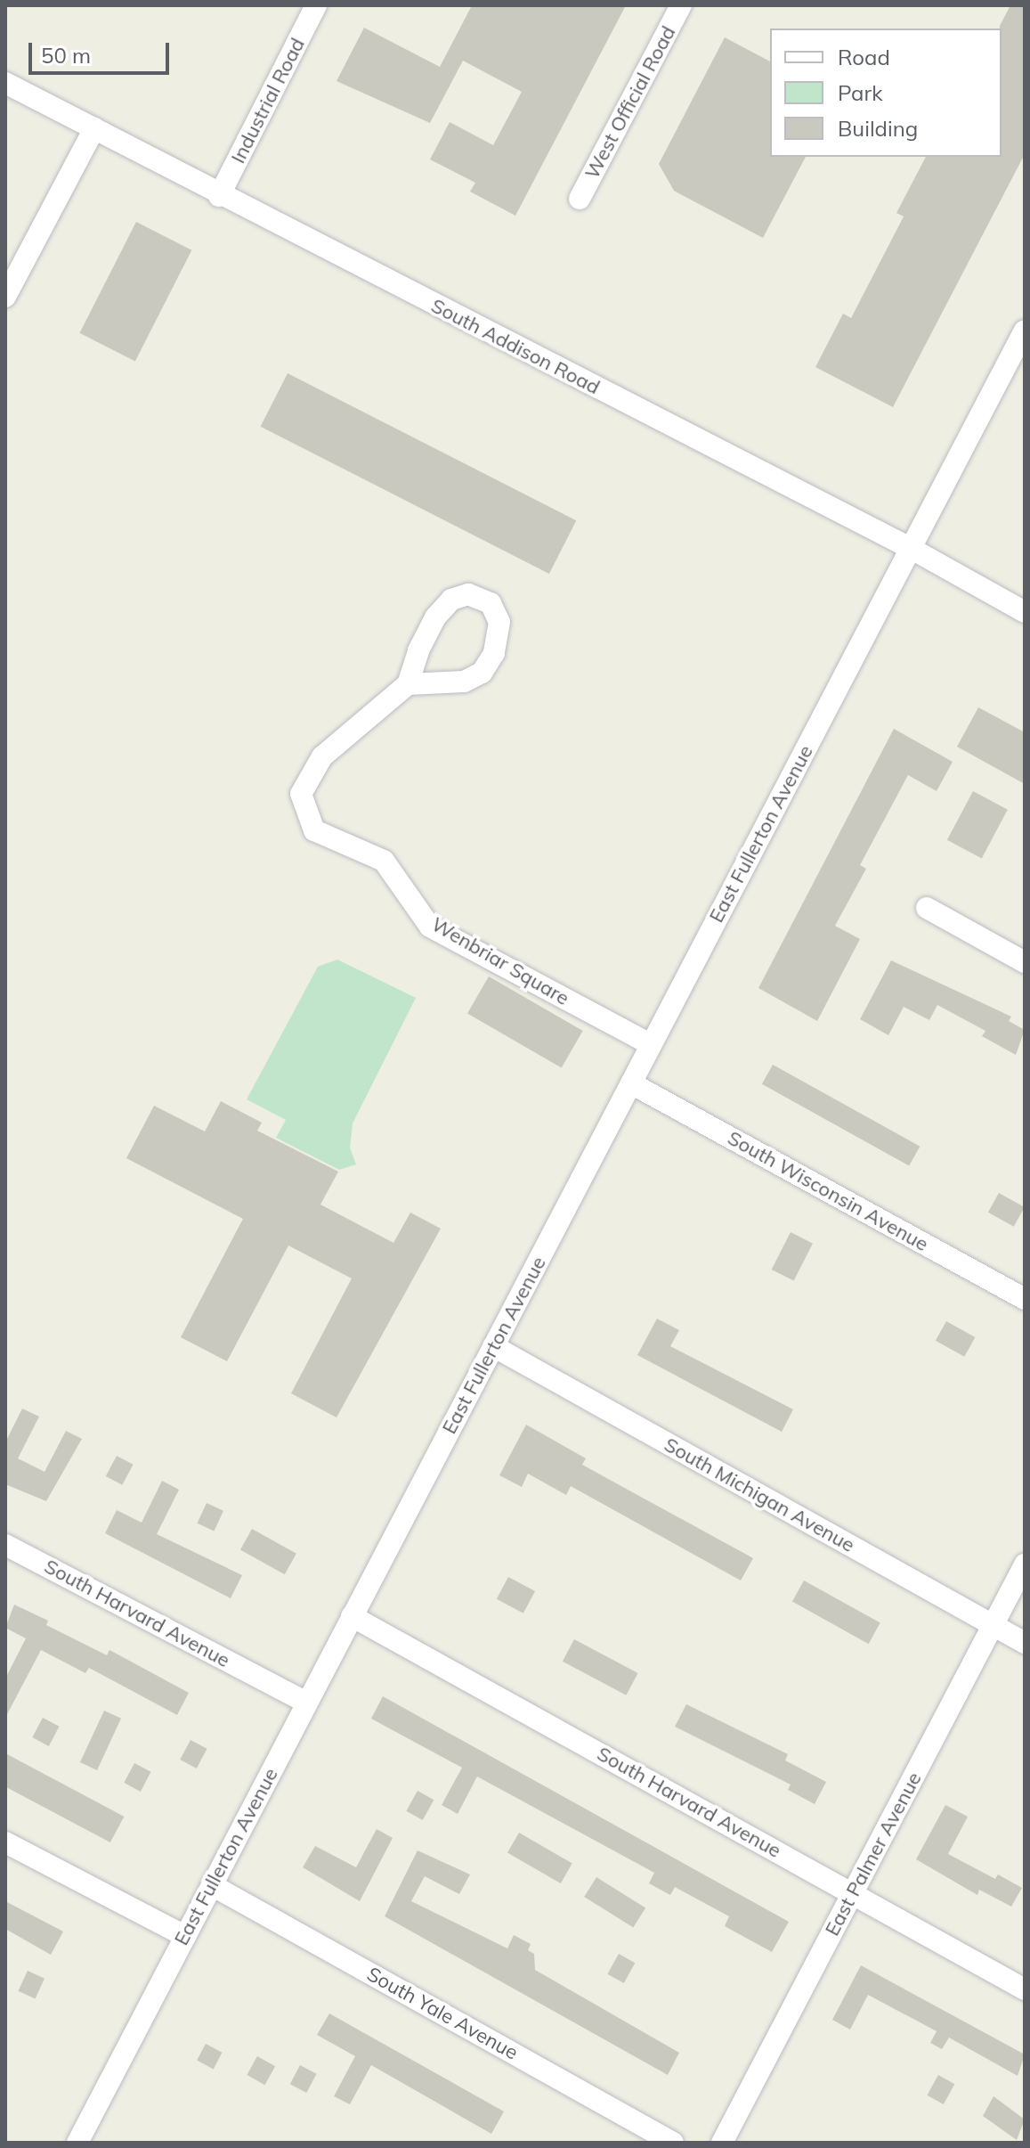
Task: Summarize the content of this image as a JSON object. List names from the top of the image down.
{
  "streets": {
    "street": [
      "Industrial Road",
      "West Official Road",
      "South Addison Road",
      "East Fullerton Avenue",
      "Wenbriar Square",
      "South Wisconsin Avenue",
      "South Michigan Avenue",
      "South Harvard Avenue",
      "East Palmer Avenue",
      "South Yale Avenue"
    ]
  },
  "crossings": [
    ["Industrial Road", "South Addison Road"],
    ["South Addison Road", "East Fullerton Avenue"],
    ["East Fullerton Avenue", "Wenbriar Square"],
    ["East Fullerton Avenue", "South Wisconsin Avenue"],
    ["East Fullerton Avenue", "South Michigan Avenue"],
    ["East Fullerton Avenue", "South Harvard Avenue"],
    ["East Fullerton Avenue", "South Yale Avenue"],
    ["South Michigan Avenue", "East Palmer Avenue"],
    ["South Harvard Avenue", "East Palmer Avenue"]
  ],
  "legend": ["Road", "Park", "Building"],
  "scale_bar": "50 m"
}
